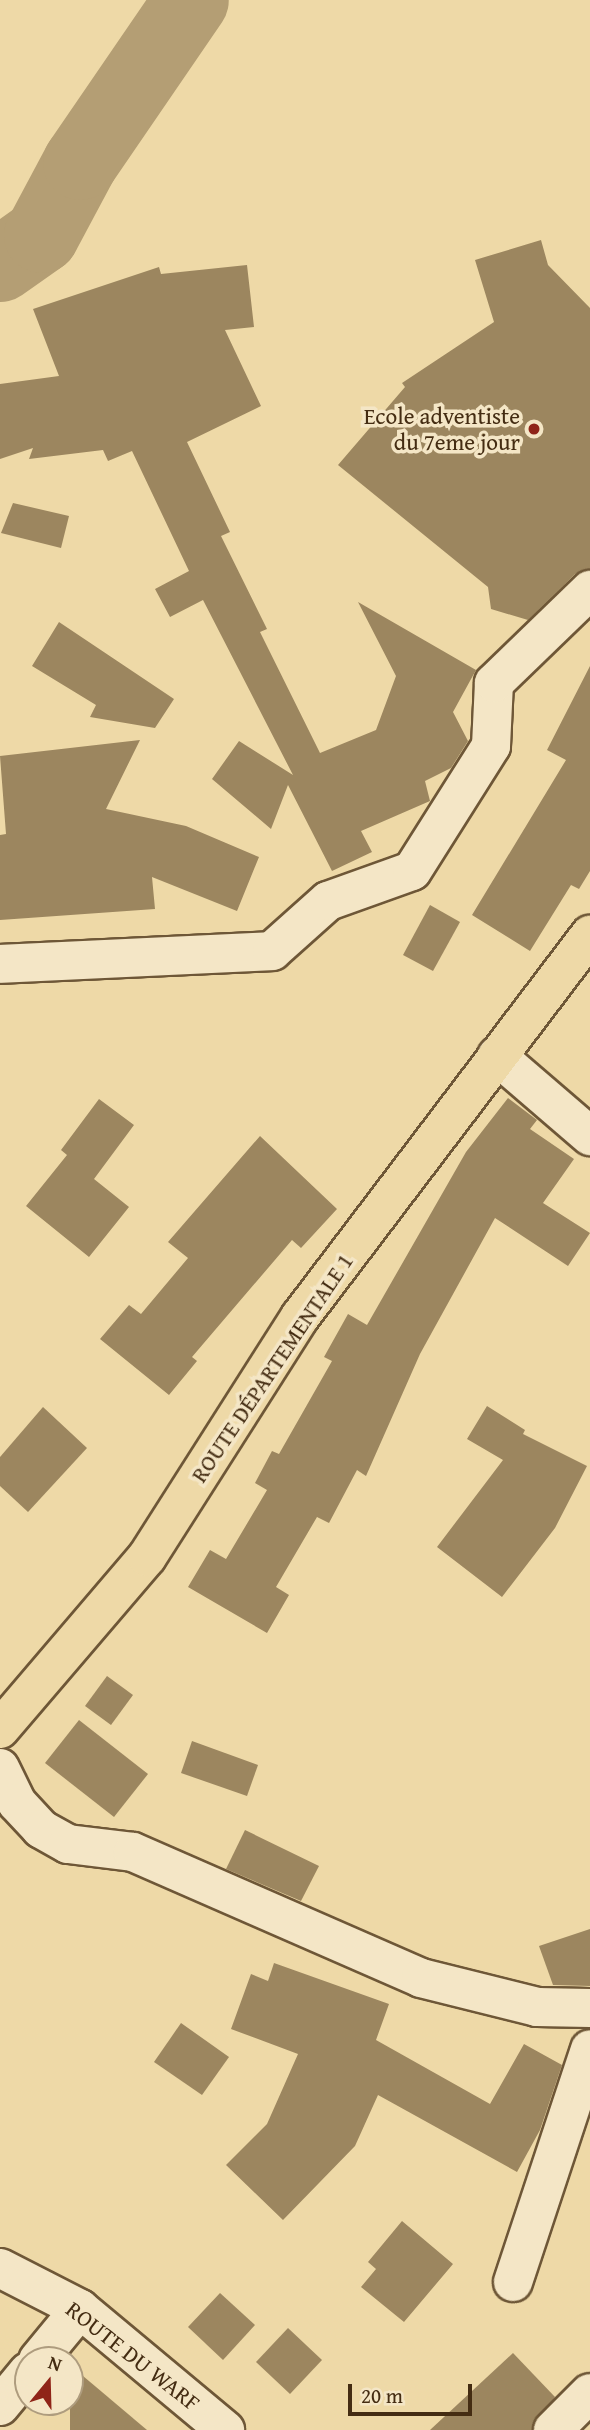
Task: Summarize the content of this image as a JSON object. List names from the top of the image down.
{
  "streets": {
    "main road": ["ROUTE DÉPARTEMENTALE 1"],
    "street": ["ROUTE DU WARF"]
  },
  "places": ["Ecole adventiste du 7eme jour"],
  "scale_bar": "20 m",
  "north": "top"
}
